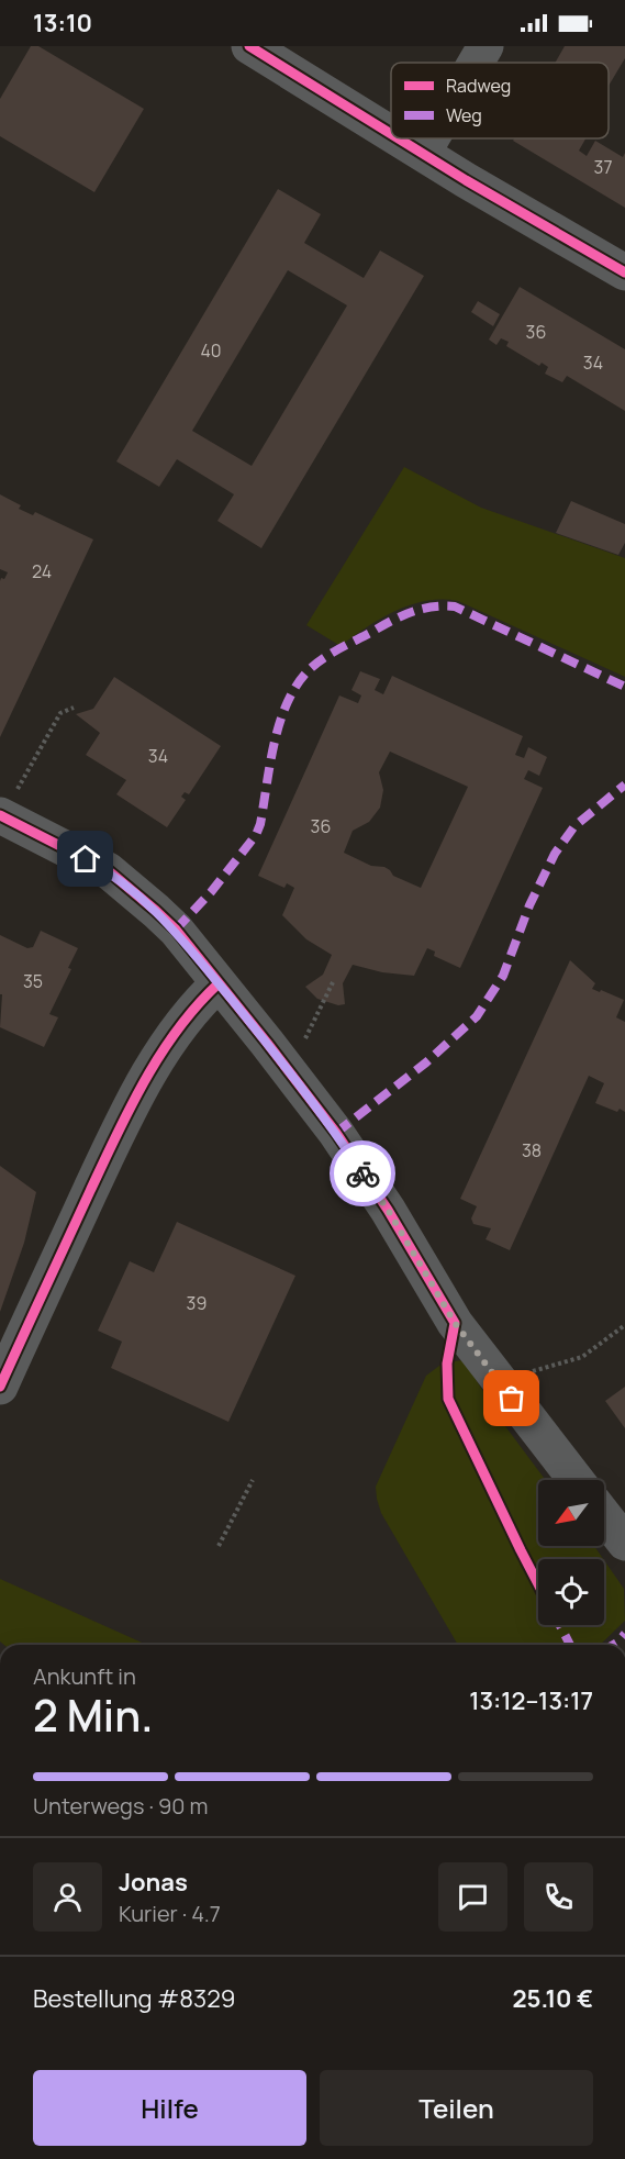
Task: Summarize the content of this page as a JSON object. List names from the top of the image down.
{
  "house_numbers": [
    "37",
    "36",
    "40",
    "34",
    "24",
    "34",
    "36",
    "35",
    "38",
    "39"
  ],
  "legend": ["Radweg", "Weg"],
  "north": "bottom left",
  "page": {
    "status": "13:10",
    "heading": ["2 Min.", "Ankunft in", "13:12–13:17"],
    "panel": [
      "Jonas",
      "Kurier · 4.7",
      "Bestellung #8329",
      "25.10 €"
    ],
    "bar": "Unterwegs · 90 m",
    "buttons": ["Hilfe", "Teilen"]
  }
}
